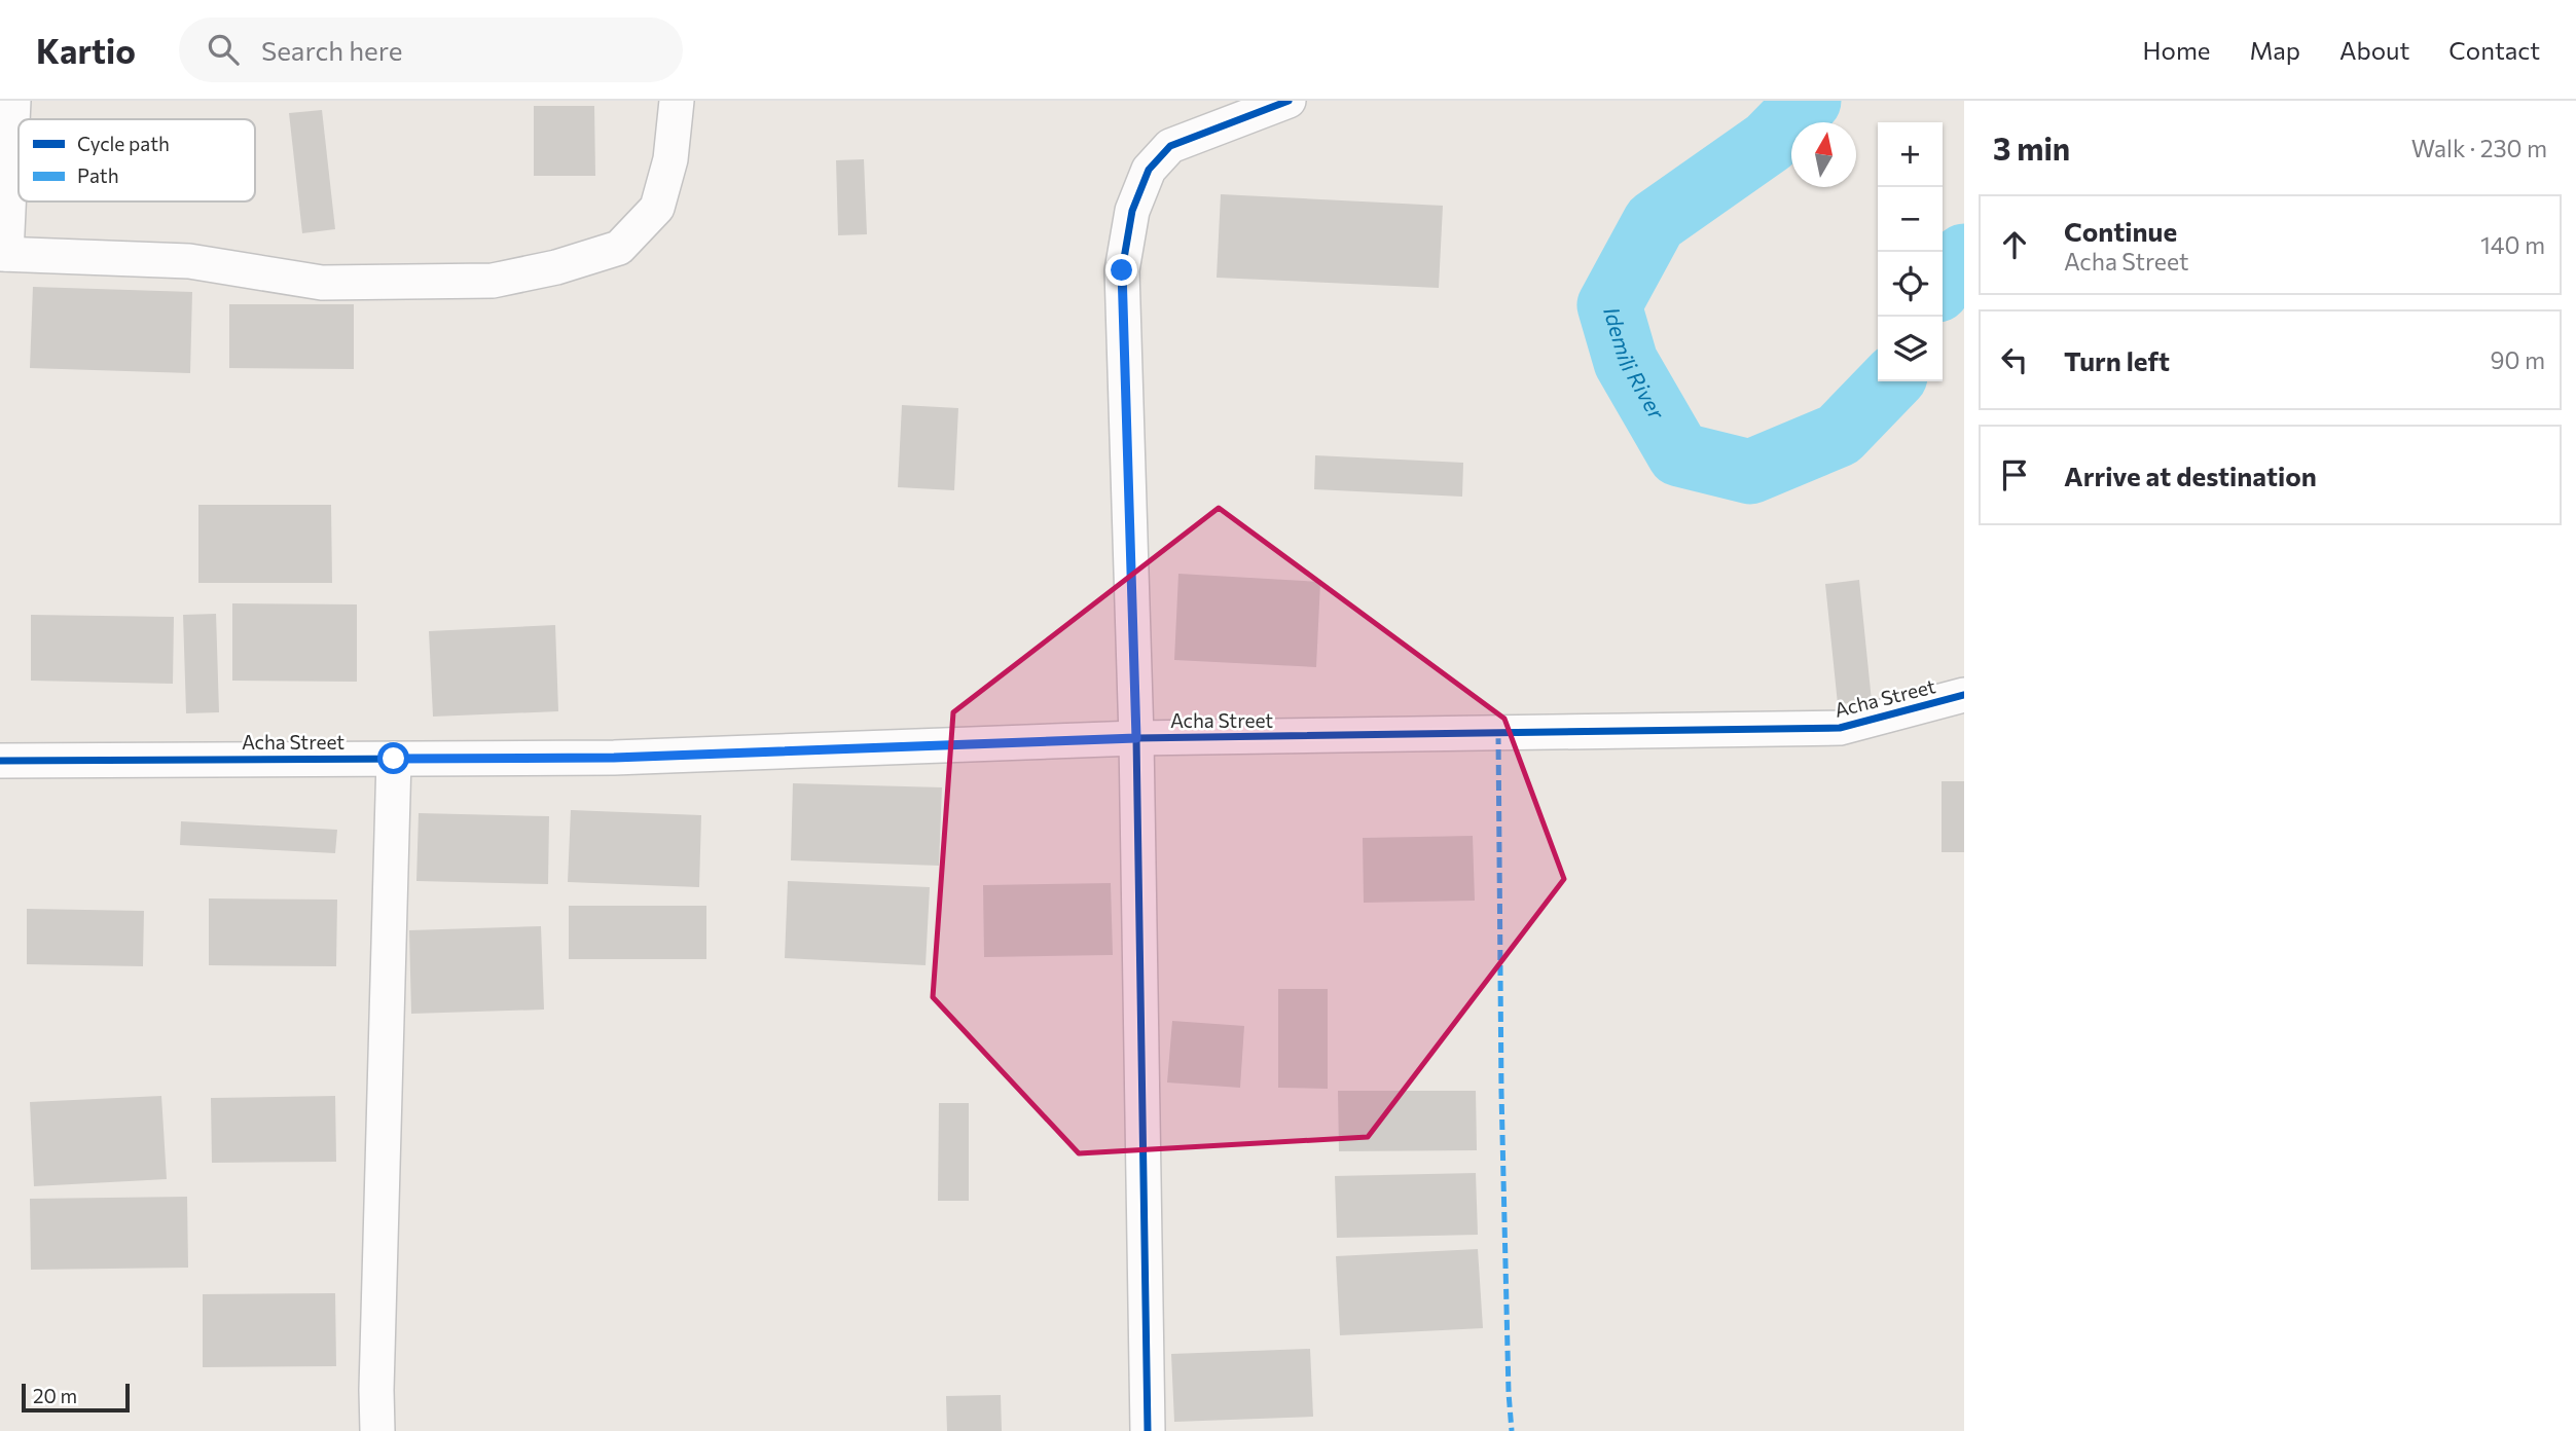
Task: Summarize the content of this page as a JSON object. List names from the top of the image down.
{
  "streets": {
    "street": ["Acha Street"]
  },
  "water": ["Idemili River"],
  "legend": ["Cycle path", "Path"],
  "scale_bar": "20 m",
  "north": "top",
  "page": {
    "header": "Kartio",
    "search": "Search here",
    "nav": [
      "Home",
      "Map",
      "About",
      "Contact"
    ],
    "heading": ["3 min", "Walk · 230 m"],
    "map_buttons": ["+", "−"],
    "list": [
      ["Continue", "Acha Street", "140 m"],
      ["Turn left", "90 m"],
      "Arrive at destination"
    ],
    "scale": "20 m"
  }
}
